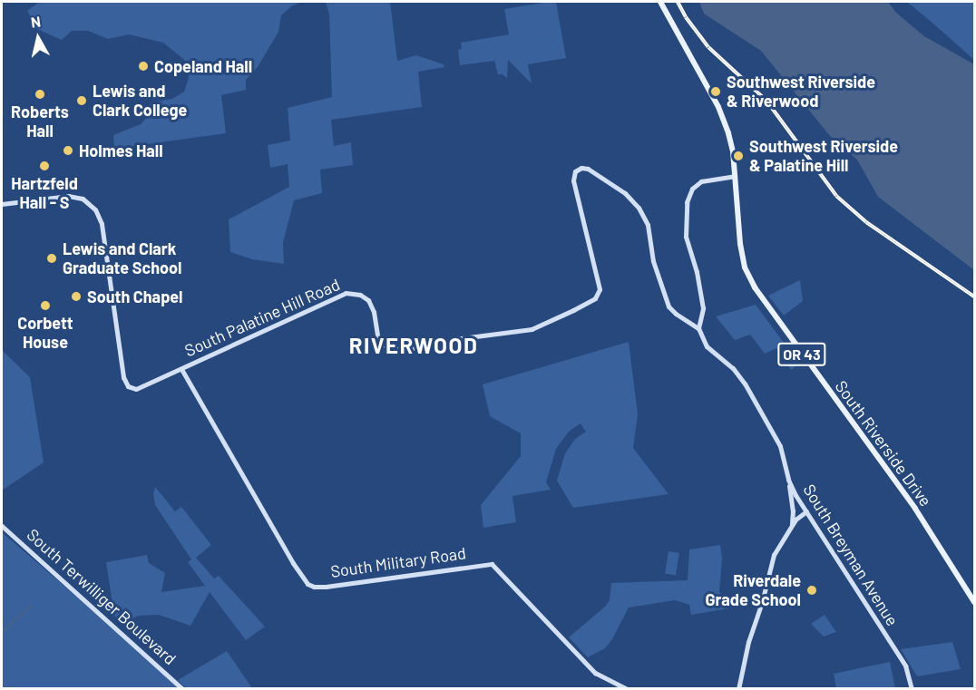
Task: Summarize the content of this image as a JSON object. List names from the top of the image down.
{
  "streets": {
    "main road": ["OR 43", "South Riverside Drive"],
    "street": [
      "South Palatine Hill Road",
      "South Breyman Avenue",
      "South Military Road",
      "South Terwilliger Boulevard"
    ]
  },
  "crossings": [
    ["South Palatine Hill Road", "South Breyman Avenue"],
    ["South Palatine Hill Road", "South Military Road"]
  ],
  "districts": ["RIVERWOOD"],
  "places": [
    "Copeland Hall",
    "Southwest Riverside & Riverwood",
    "Roberts Hall",
    "Lewis and Clark College",
    "Holmes Hall",
    "Southwest Riverside & Palatine Hill",
    "Hartzfeld Hall - S",
    "Lewis and Clark Graduate School",
    "South Chapel",
    "Corbett House",
    "Riverdale Grade School"
  ],
  "north": "top"
}
